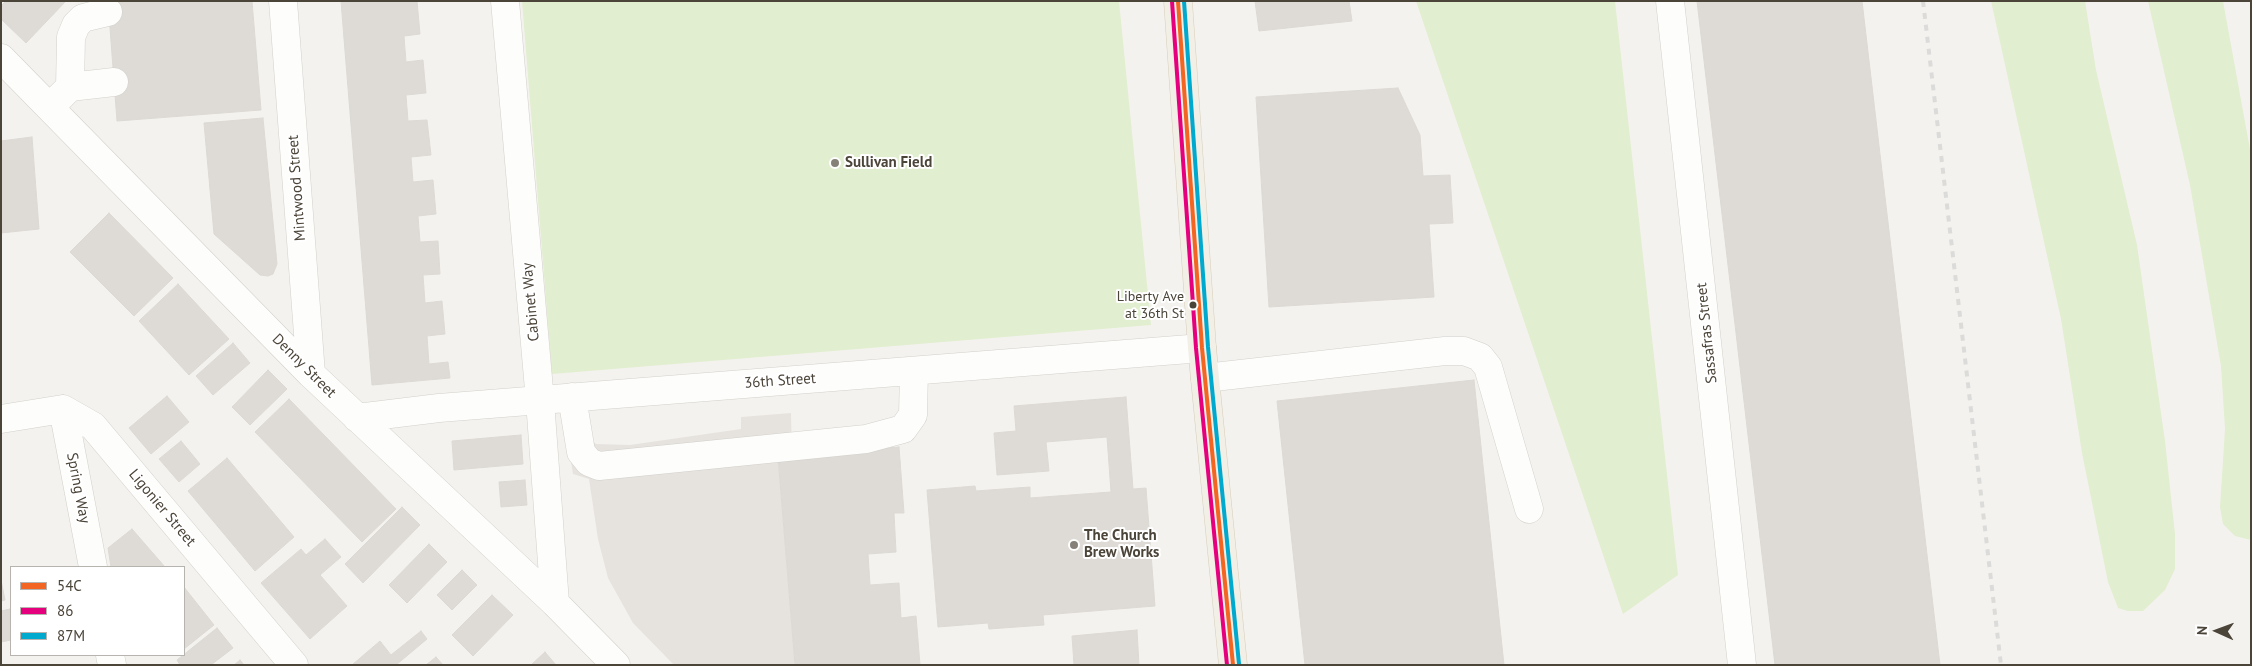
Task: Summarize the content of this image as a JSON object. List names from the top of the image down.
{
  "streets": {
    "street": [
      "Mintwood Street",
      "Cabinet Way",
      "Sassafras Street",
      "Denny Street",
      "36th Street",
      "Spring Way",
      "Ligonier Street"
    ]
  },
  "crossings": [
    ["Mintwood Street", "Denny Street"],
    ["Cabinet Way", "Denny Street"],
    ["Cabinet Way", "36th Street"],
    ["Denny Street", "36th Street"],
    ["Spring Way", "Ligonier Street"]
  ],
  "places": ["Sullivan Field", "Liberty Ave at 36th St", "The Church Brew Works"],
  "lines": ["transit line 54C", "transit line 86", "transit line 87M"],
  "legend": ["54C", "86", "87M"],
  "north": "left"
}
